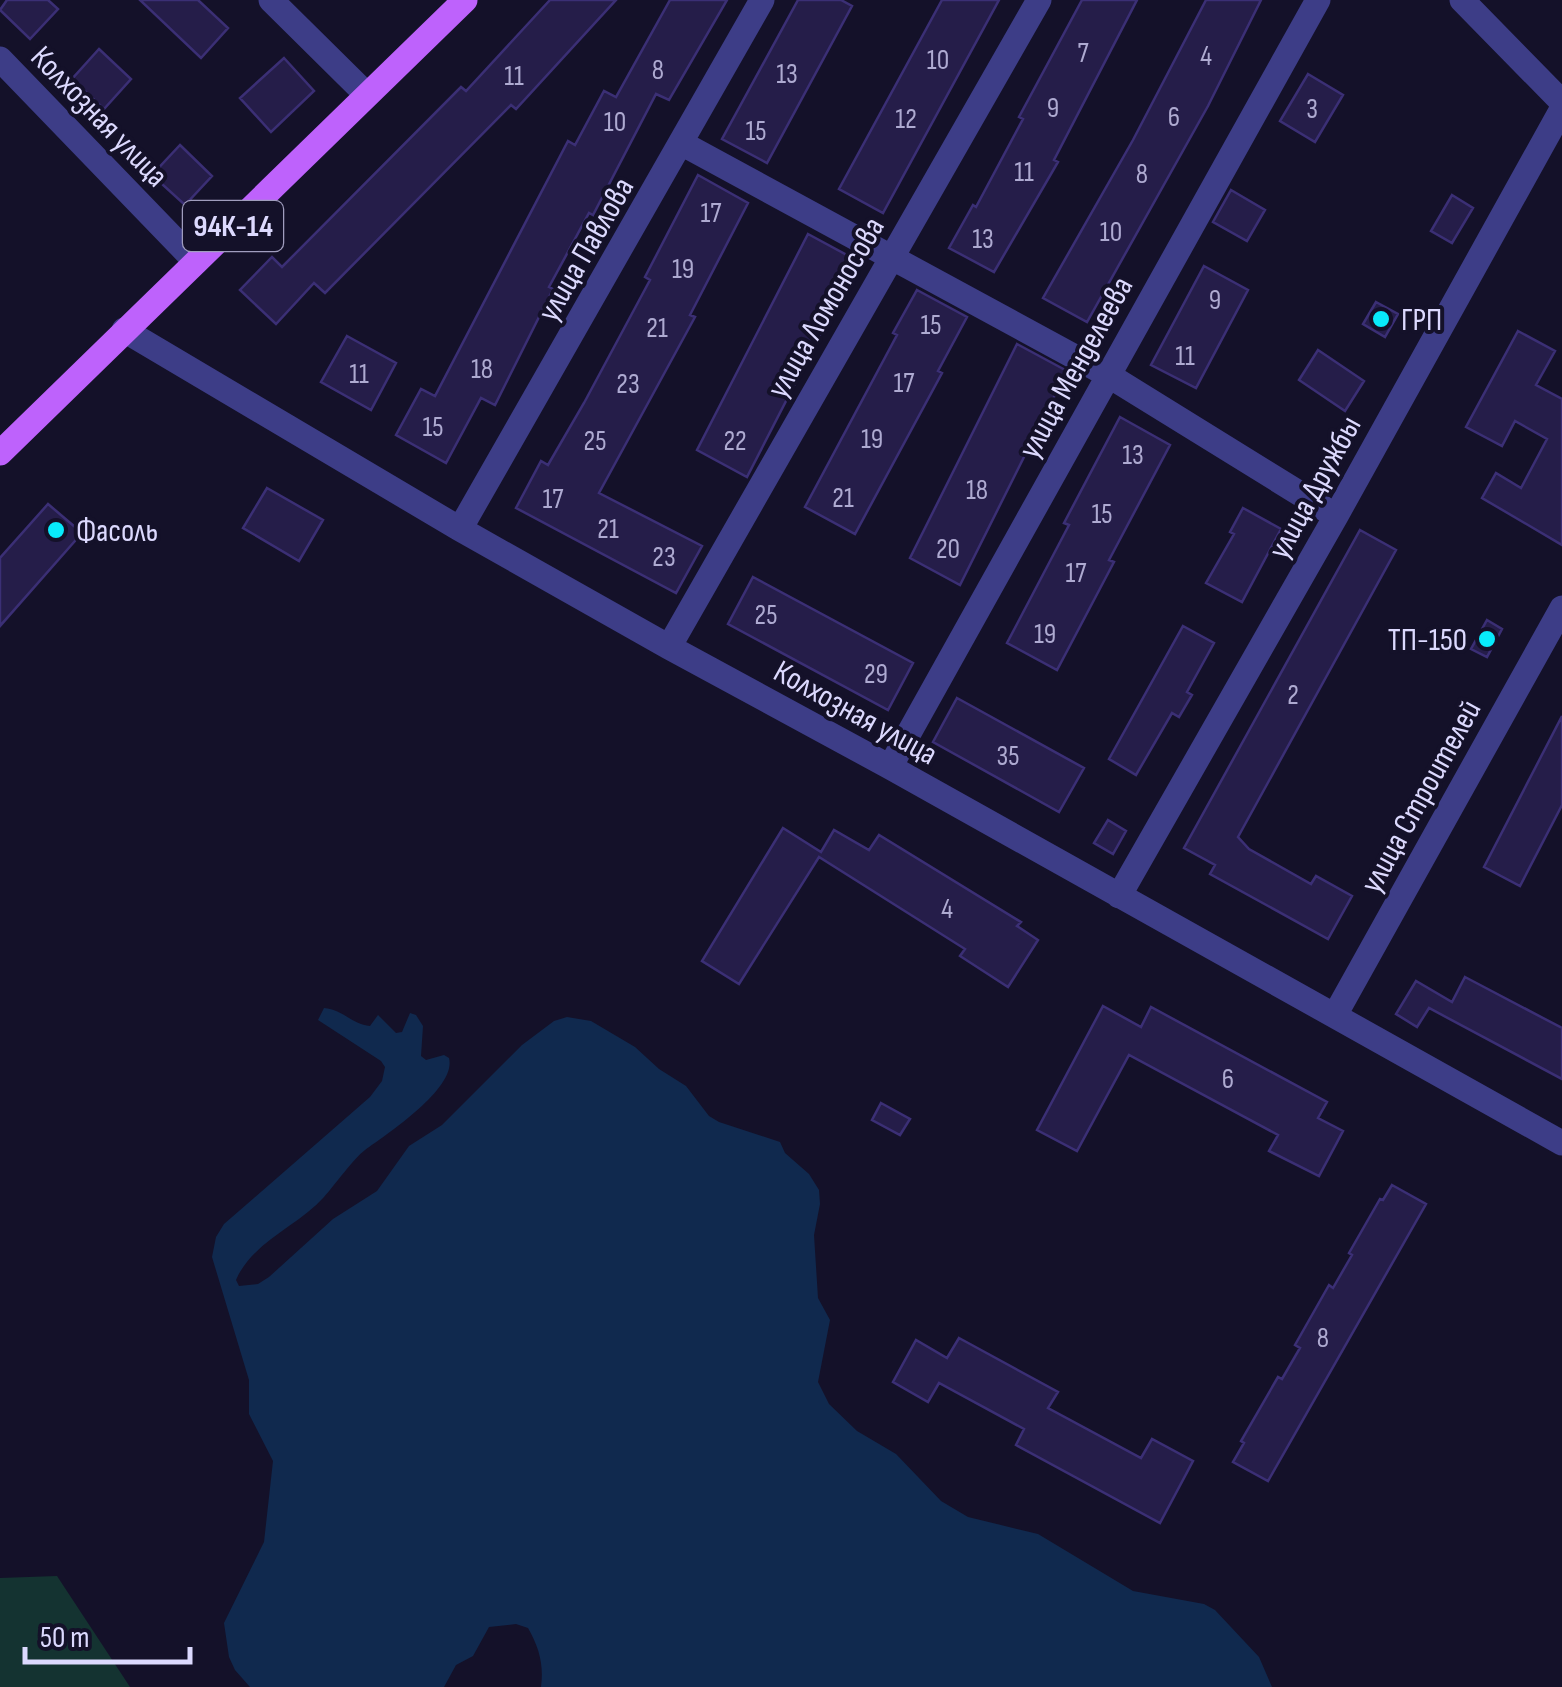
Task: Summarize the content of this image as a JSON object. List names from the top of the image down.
{
  "streets": {
    "main road": ["94К-14"],
    "street": [
      "Колхозная улица",
      "улица Павлова",
      "улица Ломоносова",
      "улица Менделеева",
      "улица Дружбы",
      "улица Строителей"
    ]
  },
  "crossings": [
    ["Колхозная улица", "94К-14"],
    ["Колхозная улица", "улица Павлова"],
    ["Колхозная улица", "улица Ломоносова"],
    ["Колхозная улица", "улица Менделеева"],
    ["Колхозная улица", "улица Дружбы"],
    ["Колхозная улица", "улица Строителей"]
  ],
  "places": ["ГРП", "Фасоль", "ТП-150"],
  "house_numbers": [
    "7",
    "4",
    "10",
    "8",
    "13",
    "11",
    "9",
    "3",
    "6",
    "12",
    "10",
    "15",
    "11",
    "8",
    "17",
    "10",
    "13",
    "19",
    "9",
    "15",
    "21",
    "11",
    "18",
    "11",
    "17",
    "23",
    "15",
    "19",
    "25",
    "22",
    "13",
    "18",
    "21",
    "17",
    "15",
    "21",
    "20",
    "23",
    "17",
    "25",
    "19",
    "29",
    "2",
    "35",
    "4",
    "6",
    "8"
  ],
  "scale_bar": "50 m"
}
